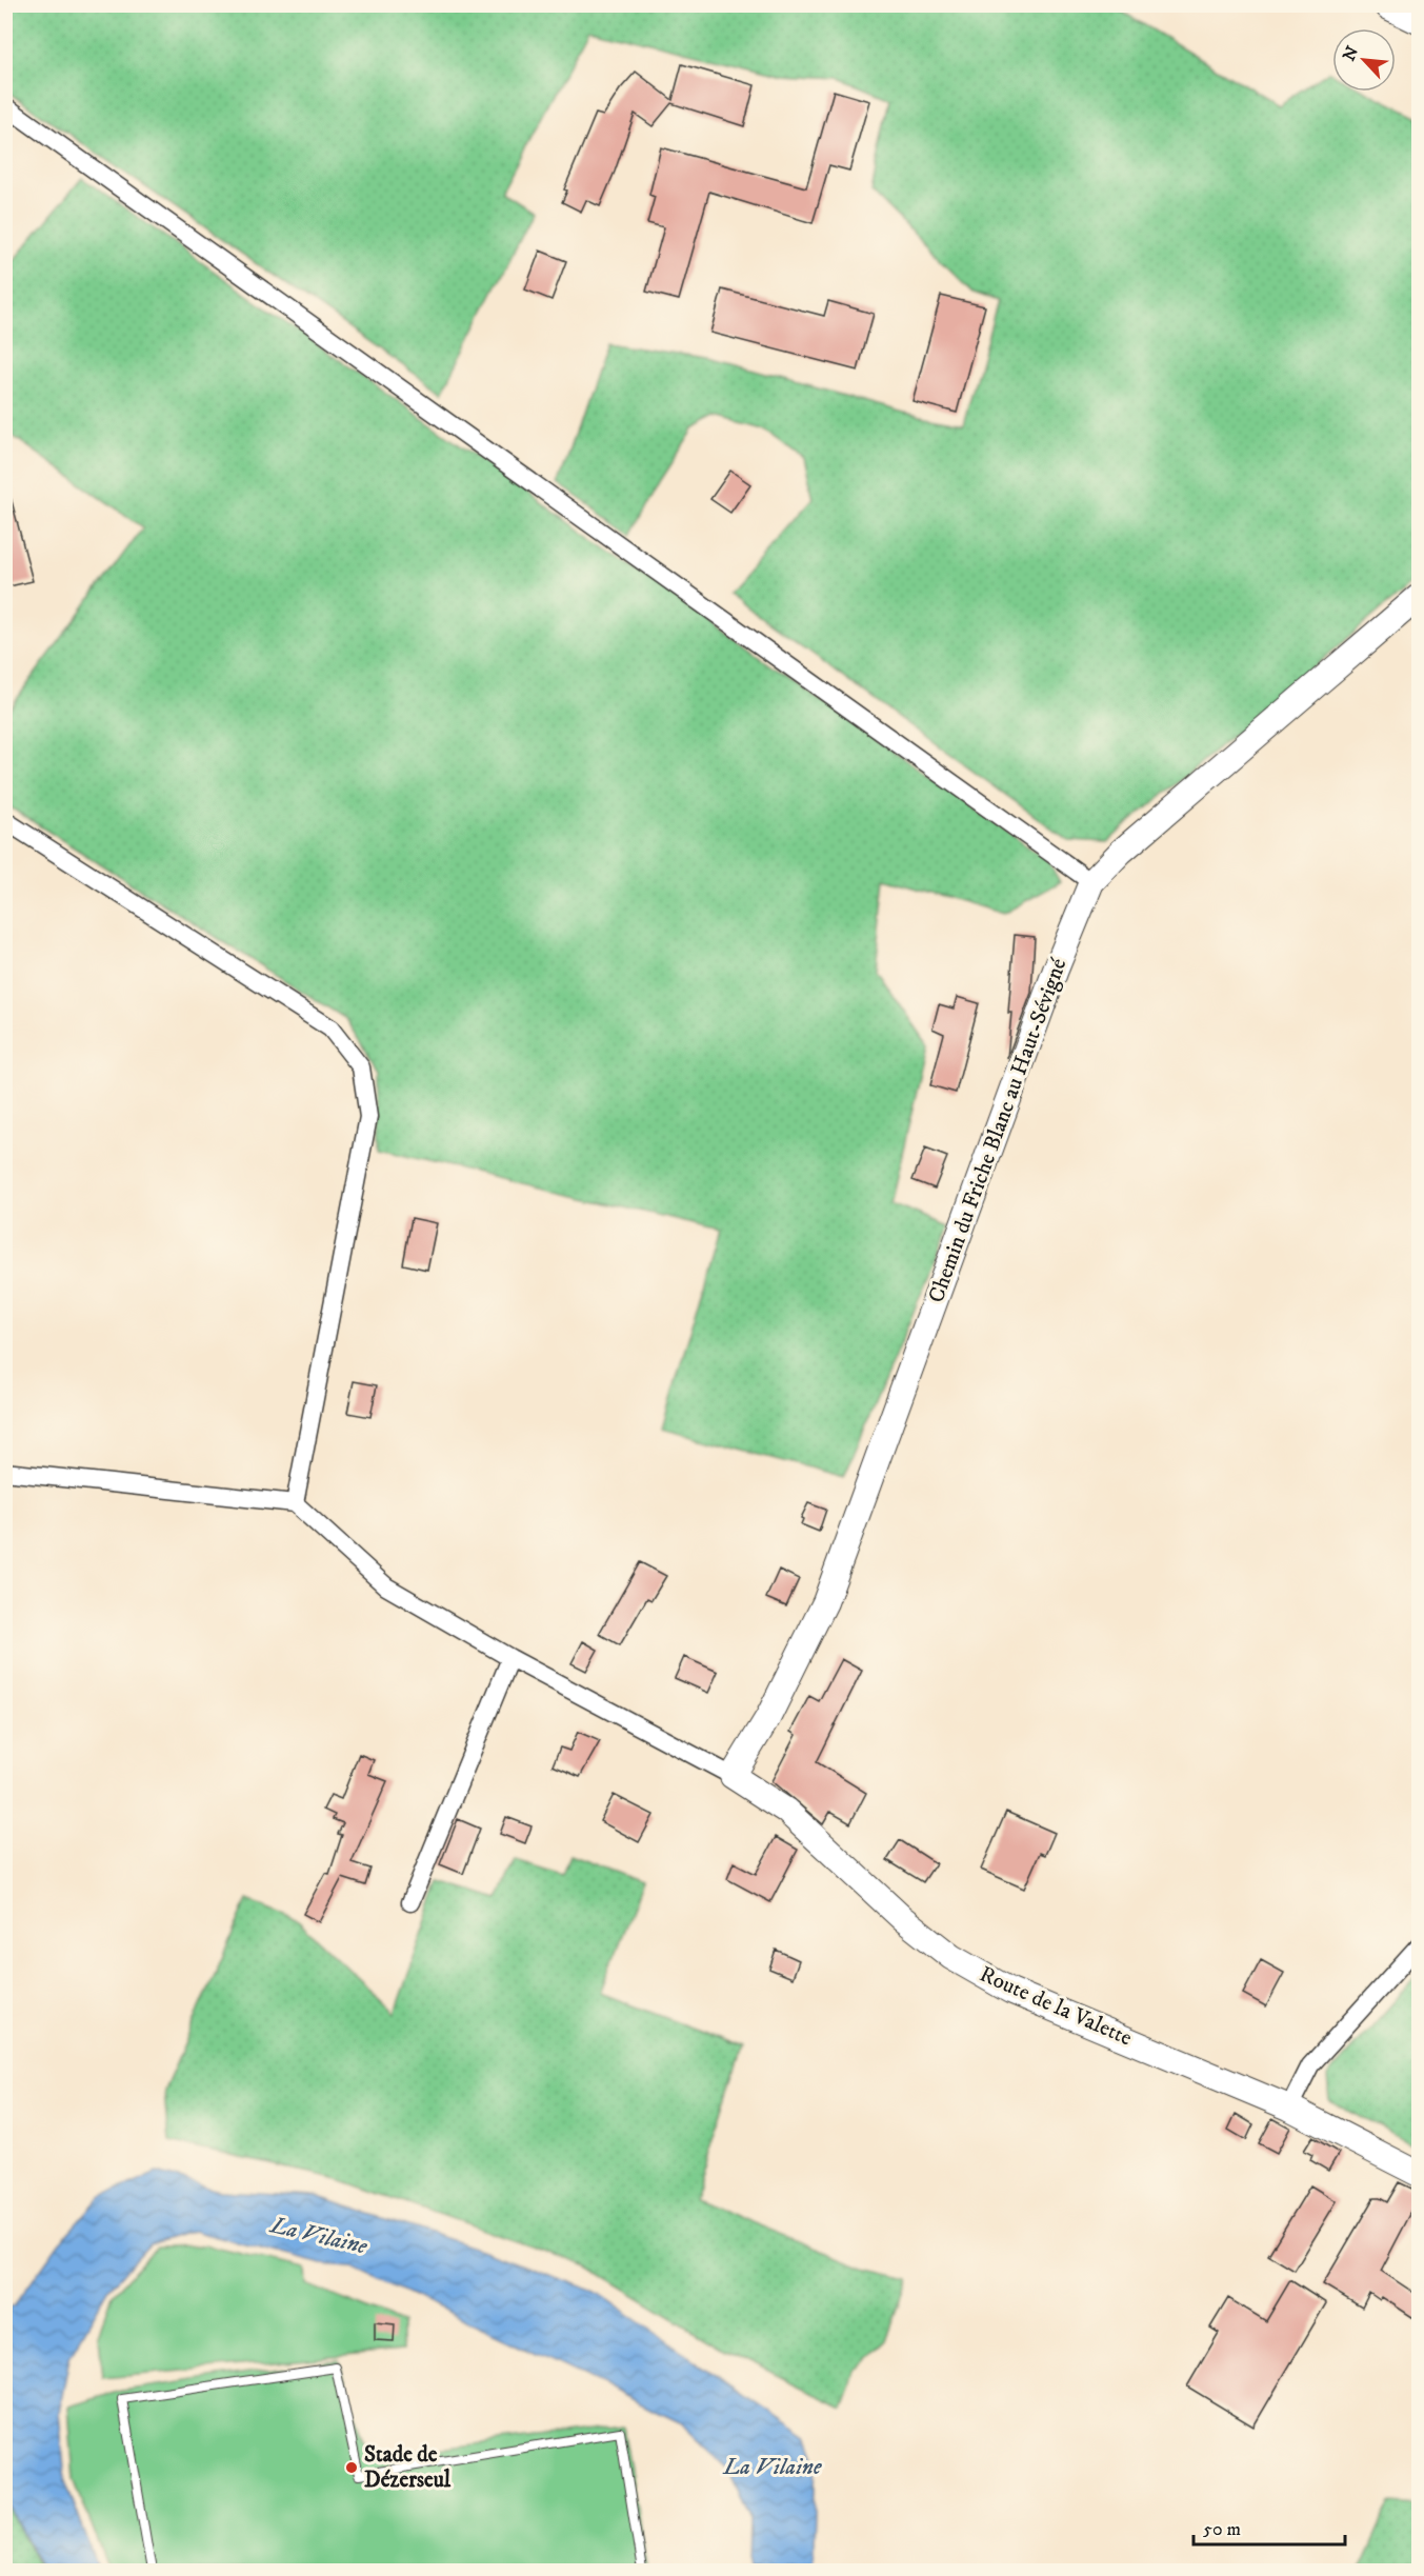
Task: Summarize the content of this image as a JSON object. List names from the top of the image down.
{
  "streets": {
    "street": ["Chemin du Friche Blanc au Haut-Sévigné", "Route de la Valette"]
  },
  "crossings": [
    ["Chemin du Friche Blanc au Haut-Sévigné", "Route de la Valette"]
  ],
  "water": ["La Vilaine"],
  "places": ["Stade de Dézerseul"],
  "scale_bar": "50 m",
  "north": "top left"
}
